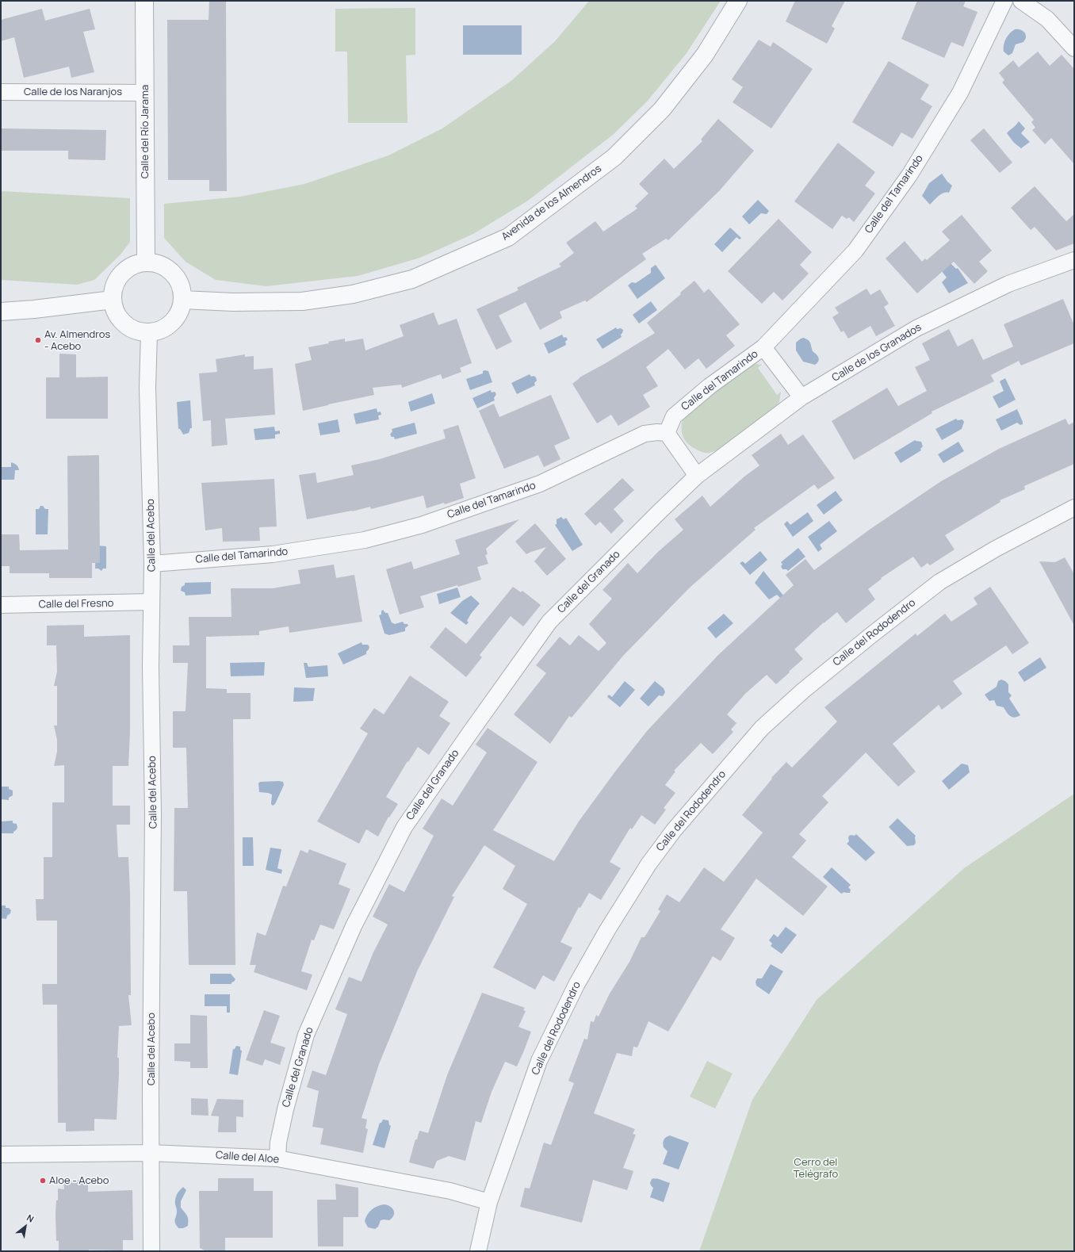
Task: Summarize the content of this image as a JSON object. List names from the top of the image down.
{
  "streets": {
    "street": [
      "Calle de los Naranjos",
      "Calle del Río Jarama",
      "Calle del Tamarindo",
      "Avenida de los Almendros",
      "Calle de los Granados",
      "Calle del Acebo",
      "Calle del Granado",
      "Calle del Fresno",
      "Calle del Rododendro",
      "Calle del Aloe"
    ]
  },
  "crossings": [
    ["Calle de los Naranjos", "Calle del Río Jarama"],
    ["Calle del Río Jarama", "Avenida de los Almendros"],
    ["Calle del Río Jarama", "Calle del Acebo"],
    ["Calle del Tamarindo", "Calle del Acebo"],
    ["Avenida de los Almendros", "Calle del Acebo"],
    ["Calle de los Granados", "Calle del Granado"],
    ["Calle del Acebo", "Calle del Fresno"],
    ["Calle del Acebo", "Calle del Aloe"],
    ["Calle del Granado", "Calle del Aloe"],
    ["Calle del Rododendro", "Calle del Aloe"]
  ],
  "parks": ["Cerro del Telégrafo"],
  "places": ["Av. Almendros - Acebo", "Aloe - Acebo"],
  "north": "top right"
}
